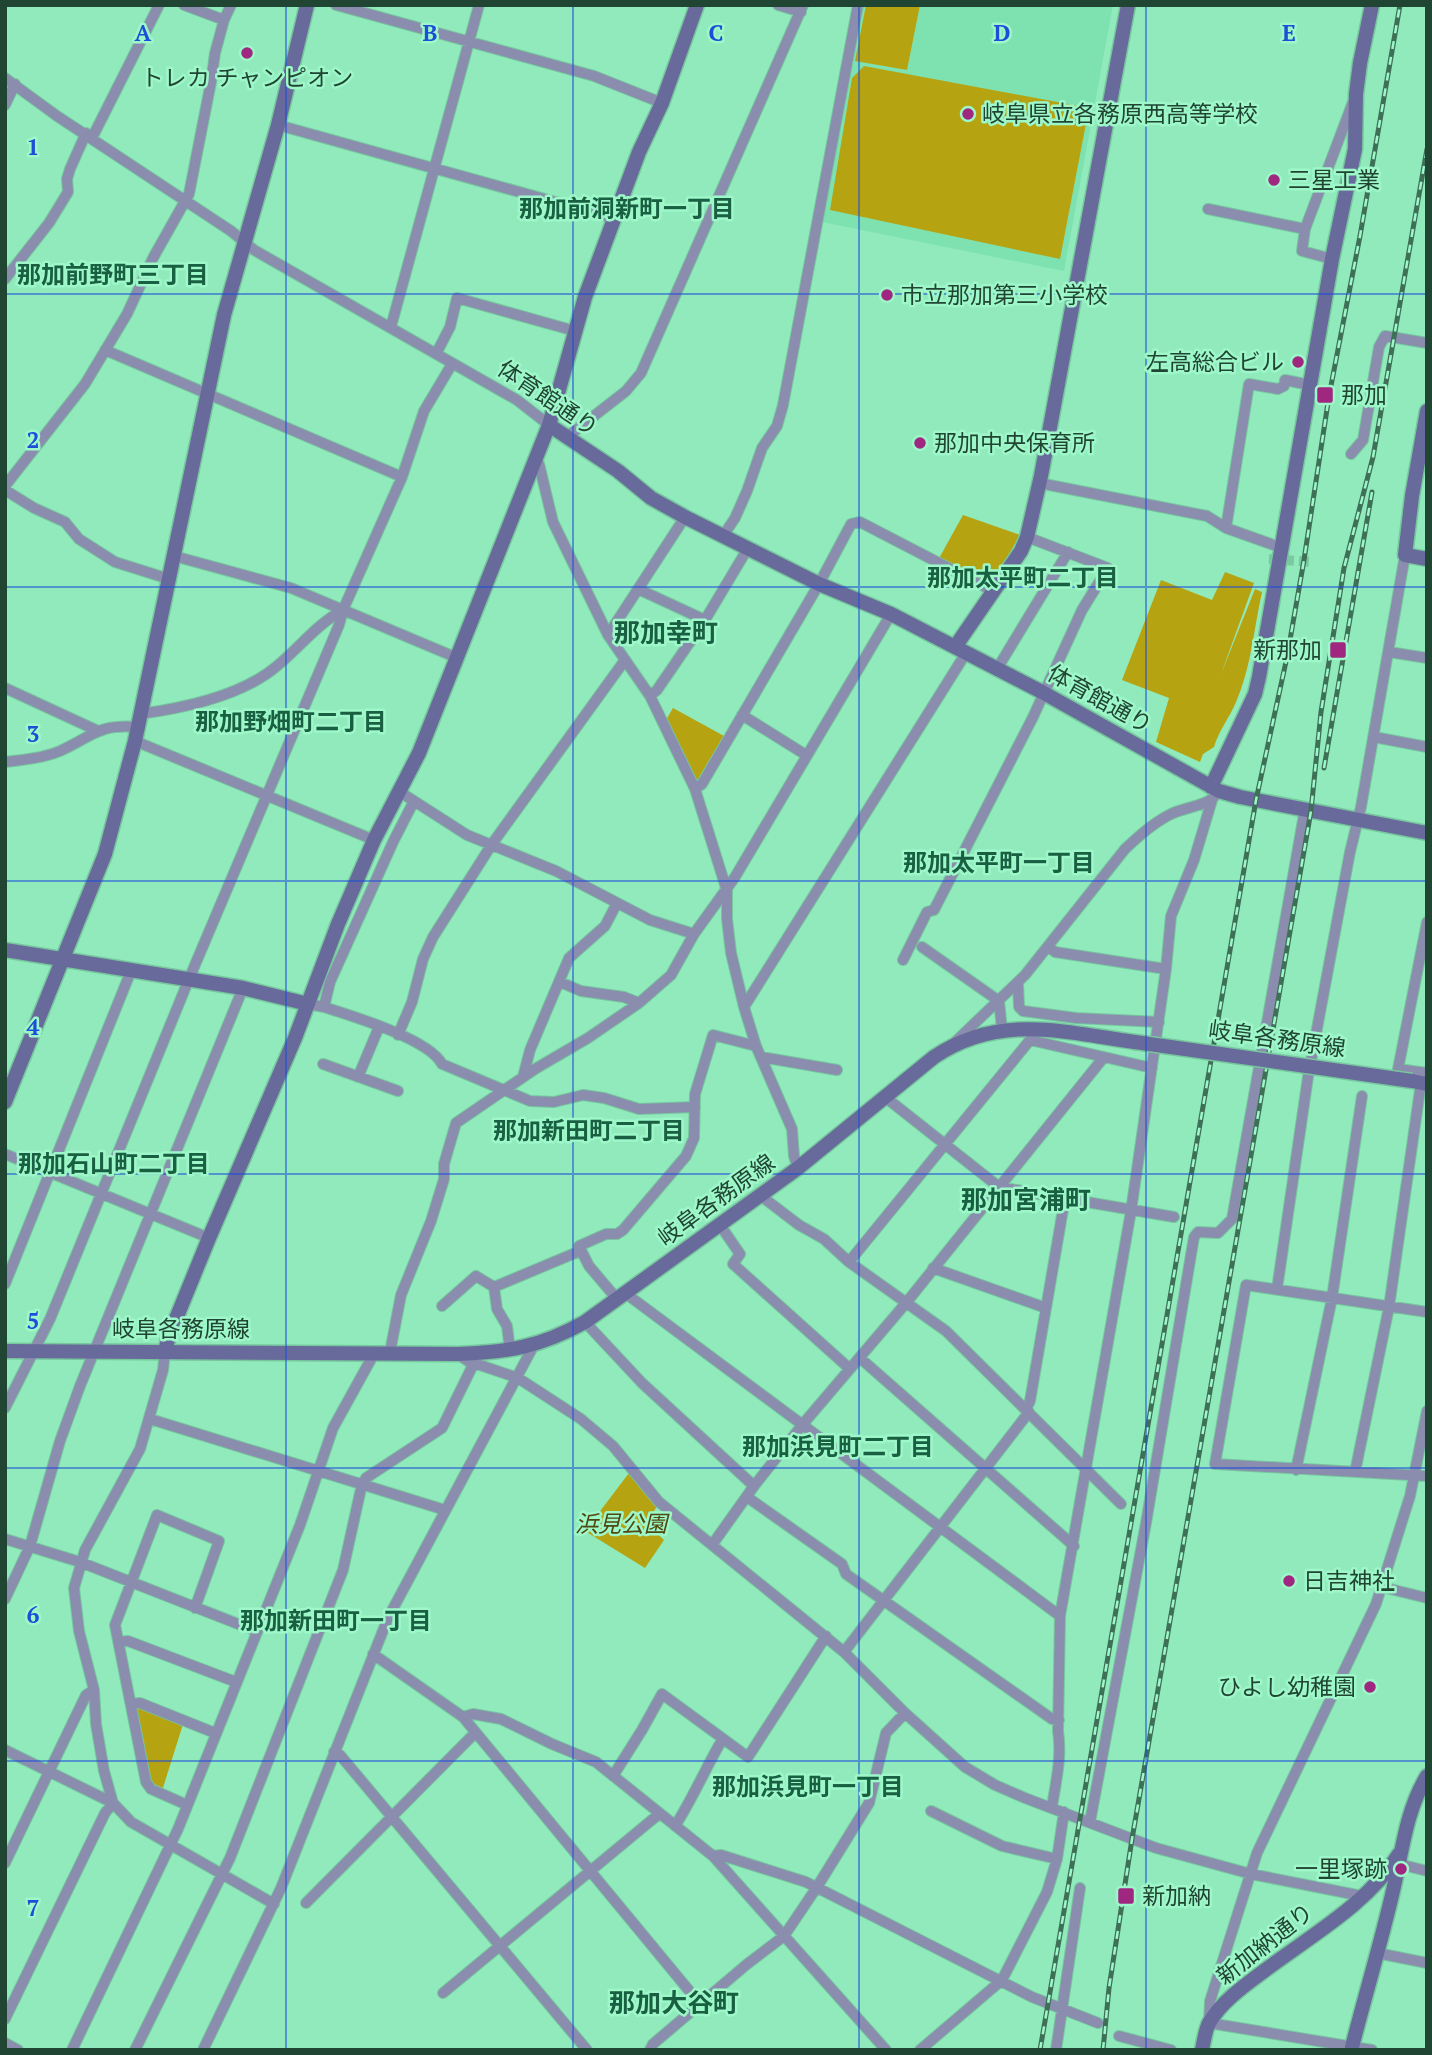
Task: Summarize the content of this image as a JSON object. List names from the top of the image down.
{
  "streets": {
    "street": ["体育館通り", "岐阜各務原線", "新加納通り"]
  },
  "districts": [
    "那加前洞新町一丁目",
    "那加前野町三丁目",
    "那加太平町二丁目",
    "那加幸町",
    "那加野畑町二丁目",
    "那加太平町一丁目",
    "那加新田町二丁目",
    "那加石山町二丁目",
    "那加宮浦町",
    "那加浜見町二丁目",
    "那加新田町一丁目",
    "那加浜見町一丁目",
    "那加大谷町"
  ],
  "parks": ["浜見公園"],
  "places": {
    "other": [
      "トレカ チャンピオン",
      "岐阜県立各務原西高等学校",
      "三星工業",
      "市立那加第三小学校",
      "左高総合ビル",
      "那加中央保育所",
      "日吉神社",
      "ひよし幼稚園",
      "一里塚跡"
    ],
    "transit": ["那加", "新那加", "新加納"]
  },
  "grid": {
    "columns": [
      "A",
      "B",
      "C",
      "D",
      "E"
    ],
    "rows": [
      "1",
      "2",
      "3",
      "4",
      "5",
      "6",
      "7"
    ]
  }
}
